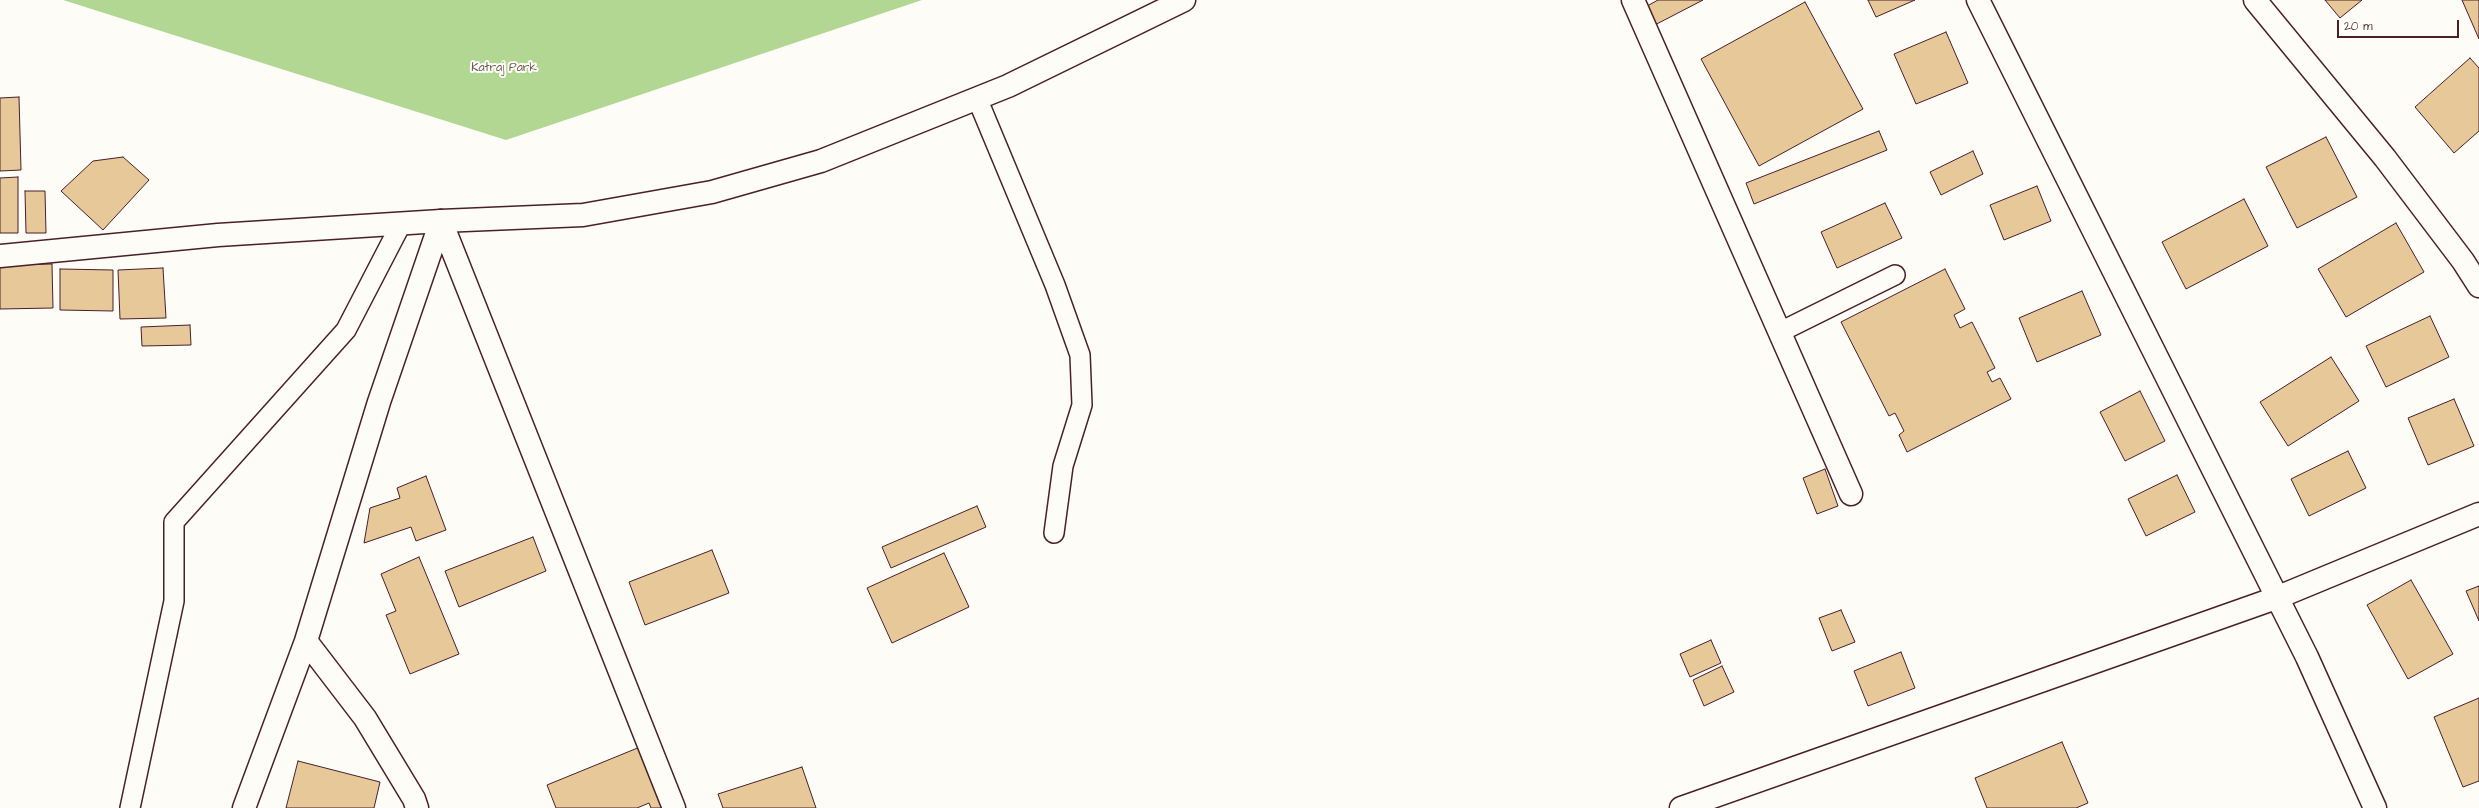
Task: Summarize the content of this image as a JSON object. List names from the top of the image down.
{
  "parks": ["Katraj Park"],
  "scale_bar": "20 m"
}
